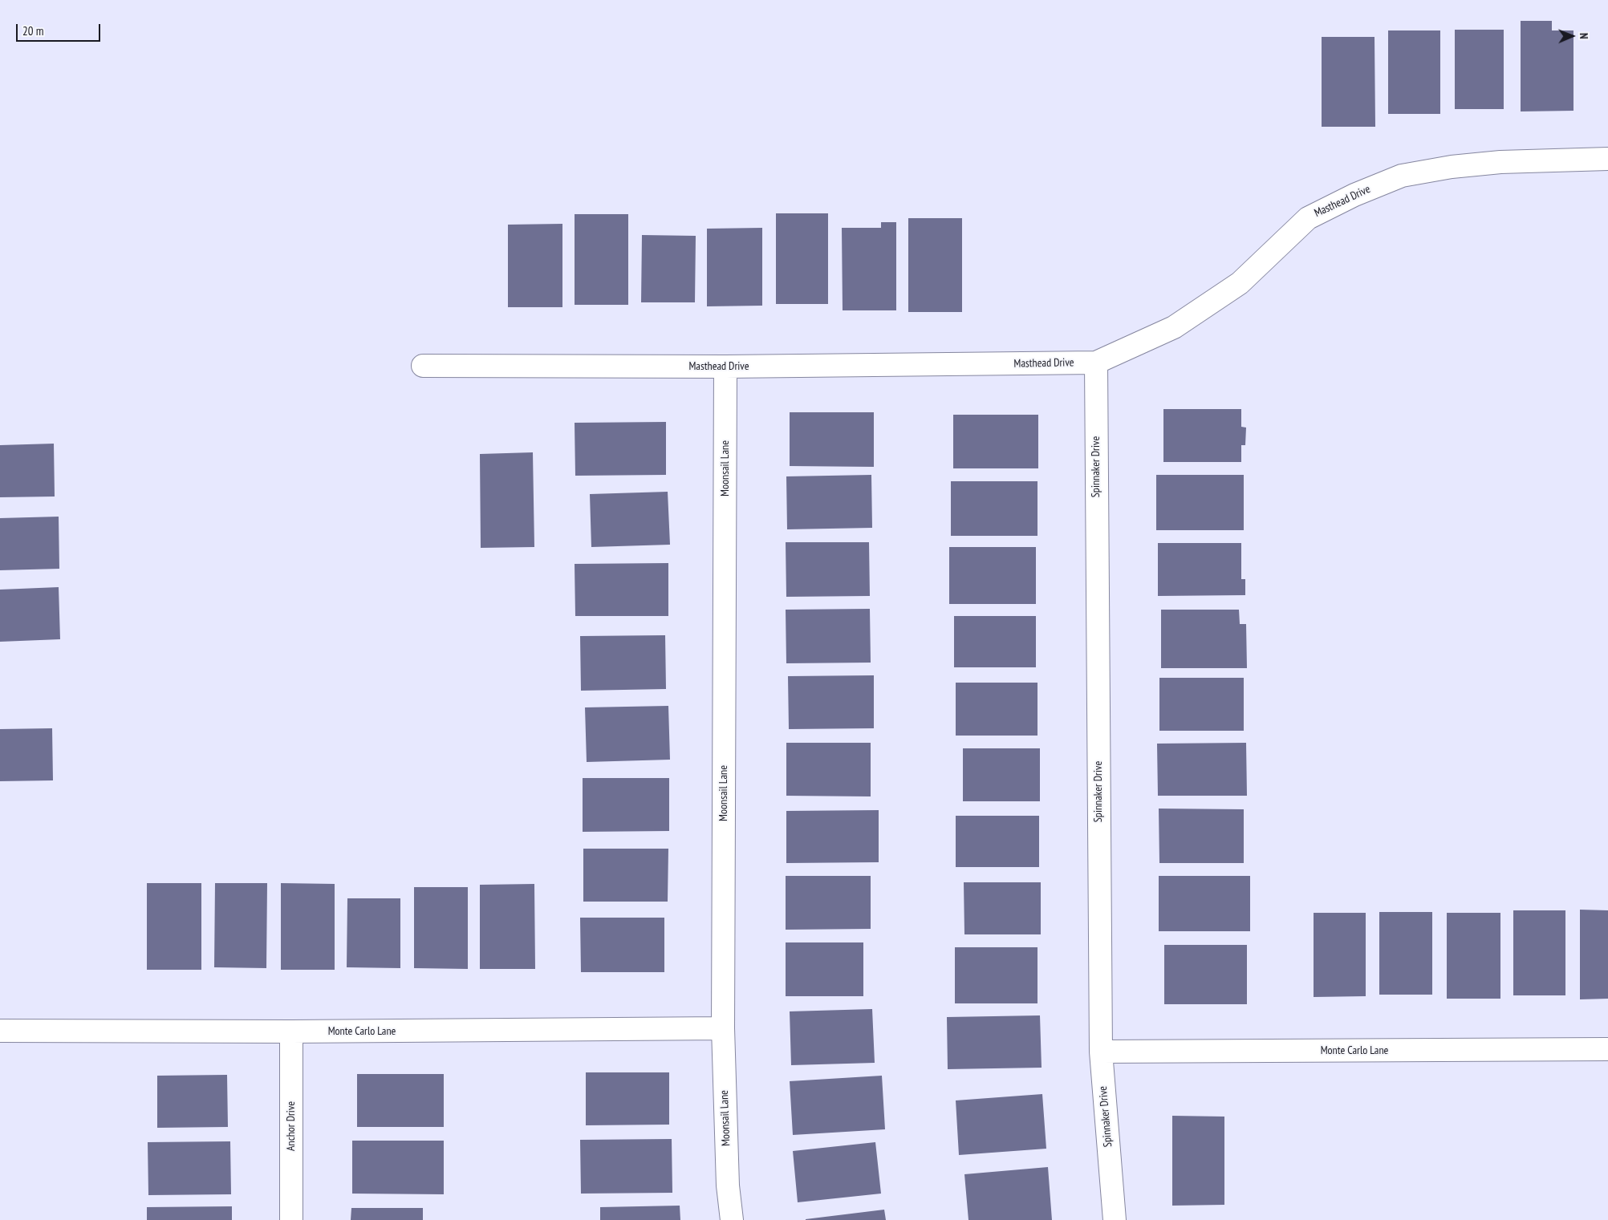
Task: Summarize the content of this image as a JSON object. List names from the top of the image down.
{
  "streets": {
    "street": [
      "Masthead Drive",
      "Spinnaker Drive",
      "Moonsail Lane",
      "Monte Carlo Lane",
      "Anchor Drive"
    ]
  },
  "crossings": [
    ["Masthead Drive", "Spinnaker Drive"],
    ["Masthead Drive", "Moonsail Lane"],
    ["Spinnaker Drive", "Monte Carlo Lane"],
    ["Moonsail Lane", "Monte Carlo Lane"],
    ["Monte Carlo Lane", "Anchor Drive"]
  ],
  "scale_bar": "20 m",
  "north": "right"
}
